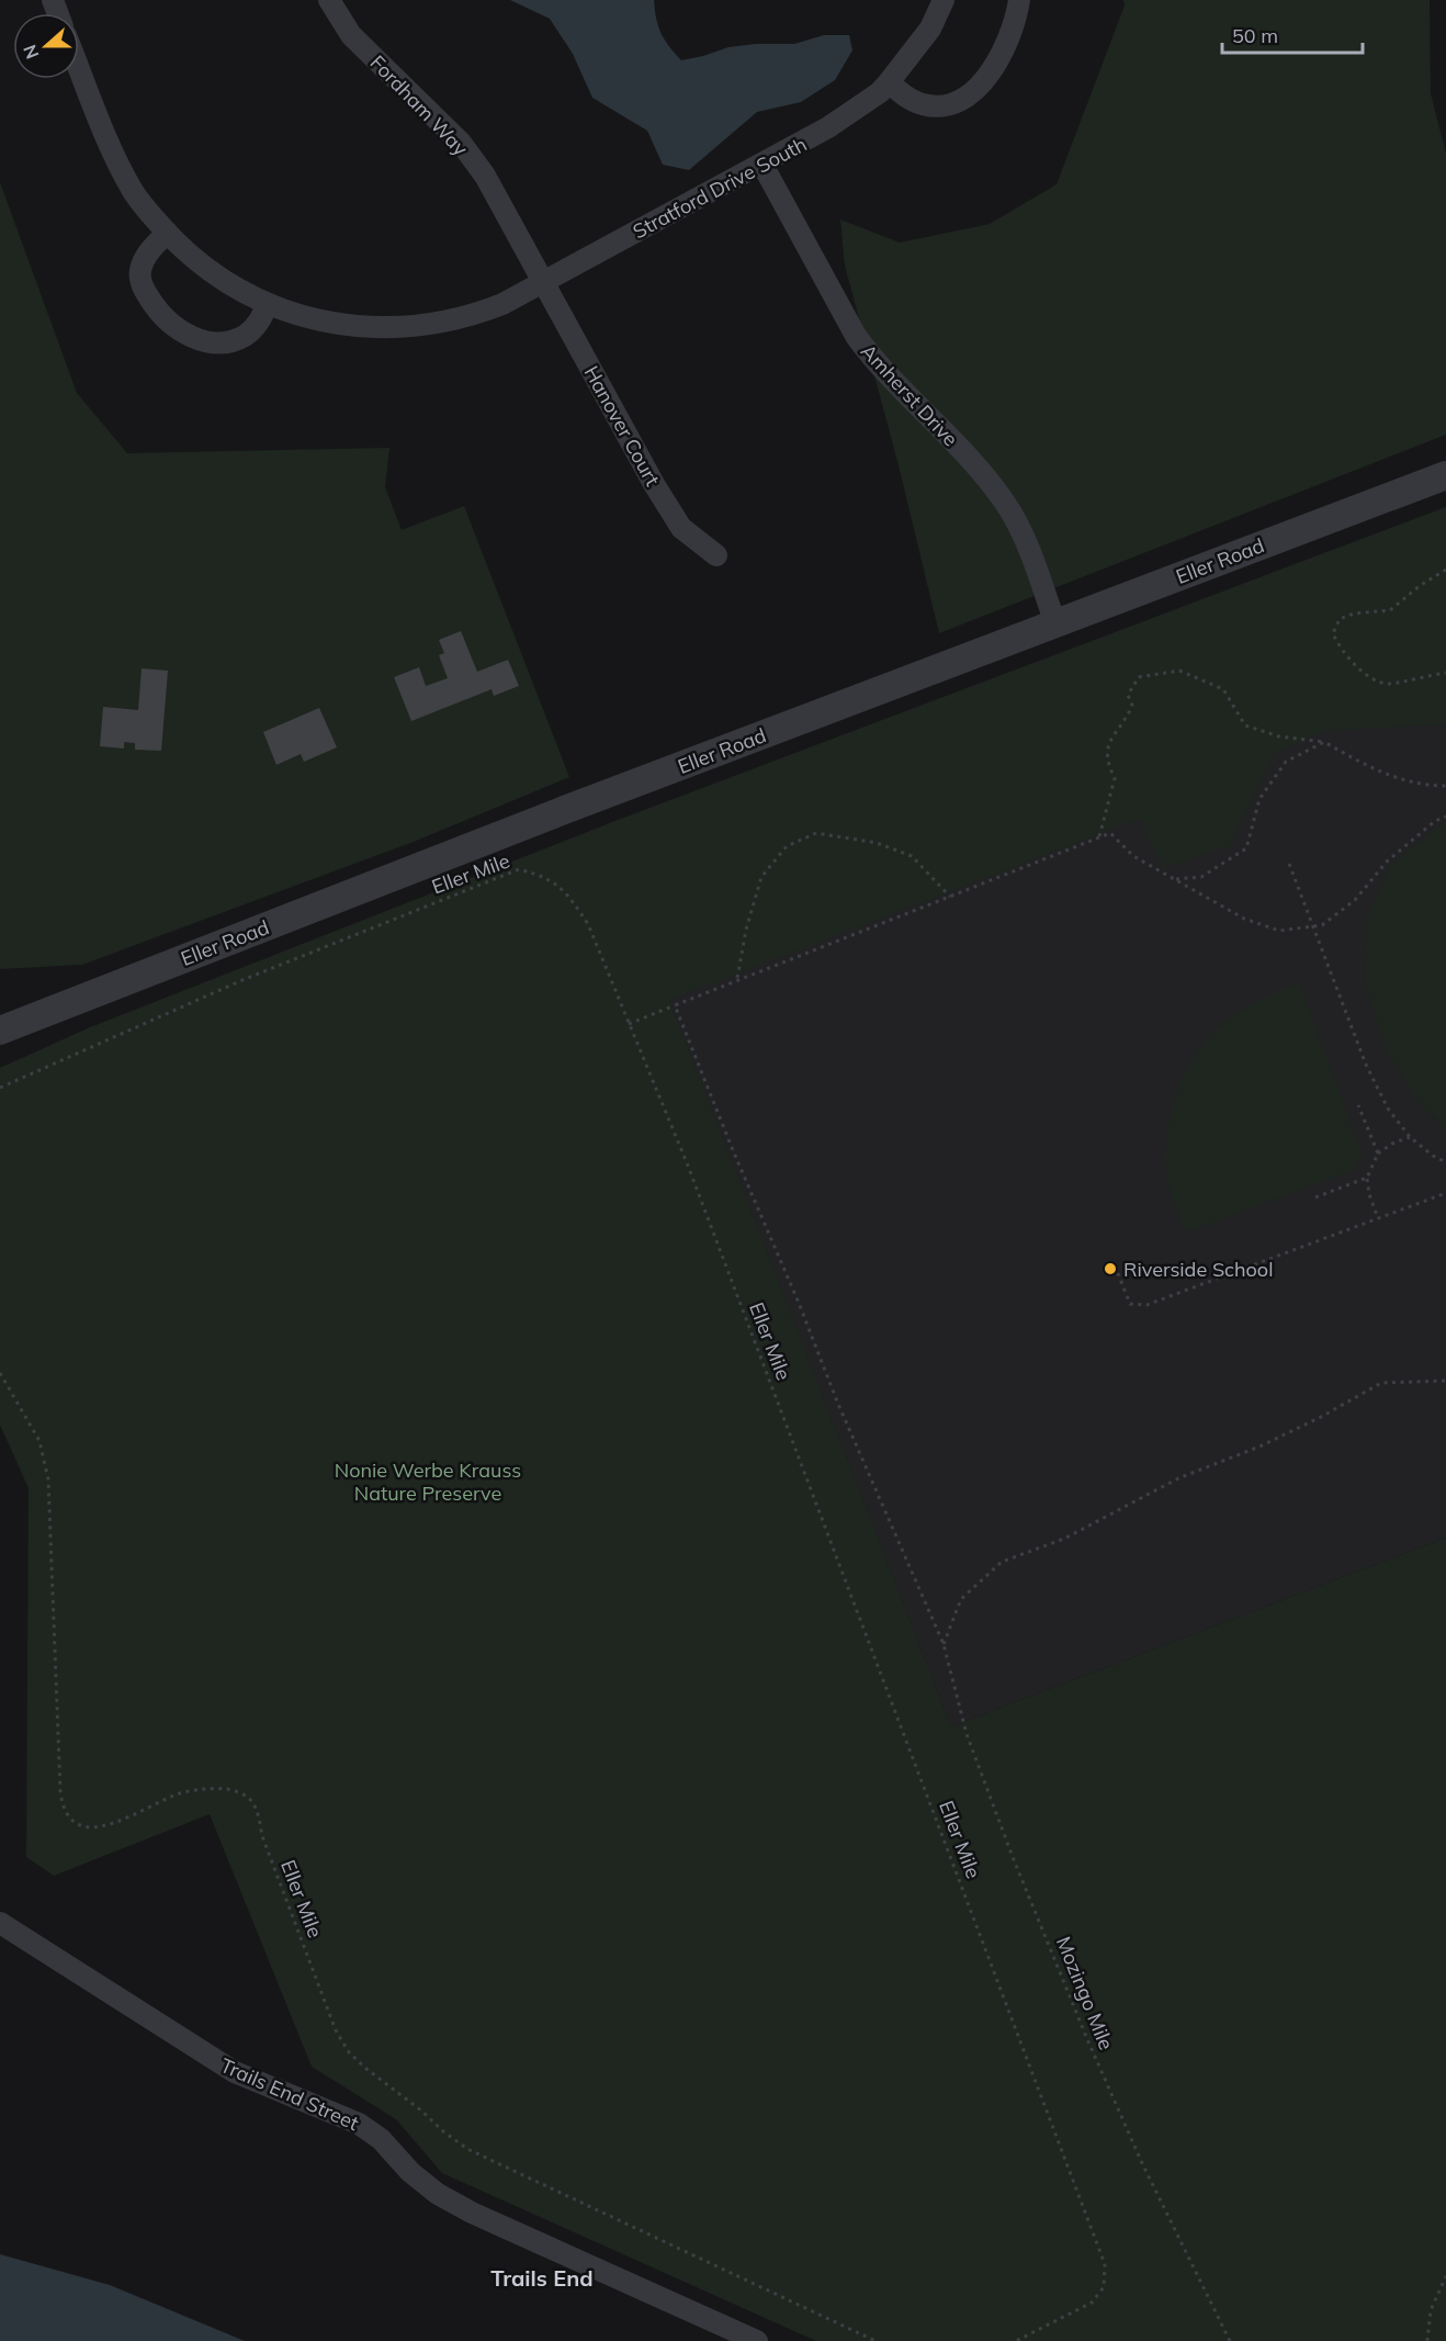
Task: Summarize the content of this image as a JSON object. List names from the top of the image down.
{
  "streets": {
    "street": [
      "Fordham Way",
      "Stratford Drive South",
      "Amherst Drive",
      "Hanover Court",
      "Eller Road",
      "Trails End Street"
    ],
    "path": ["Eller Mile", "Mozingo Mile"]
  },
  "crossings": [
    ["Fordham Way", "Stratford Drive South"],
    ["Fordham Way", "Hanover Court"],
    ["Stratford Drive South", "Amherst Drive"],
    ["Stratford Drive South", "Hanover Court"],
    ["Amherst Drive", "Eller Road"]
  ],
  "districts": ["Trails End"],
  "parks": ["Nonie Werbe Krauss Nature Preserve"],
  "places": ["Riverside School"],
  "scale_bar": "50 m",
  "north": "left"
}
